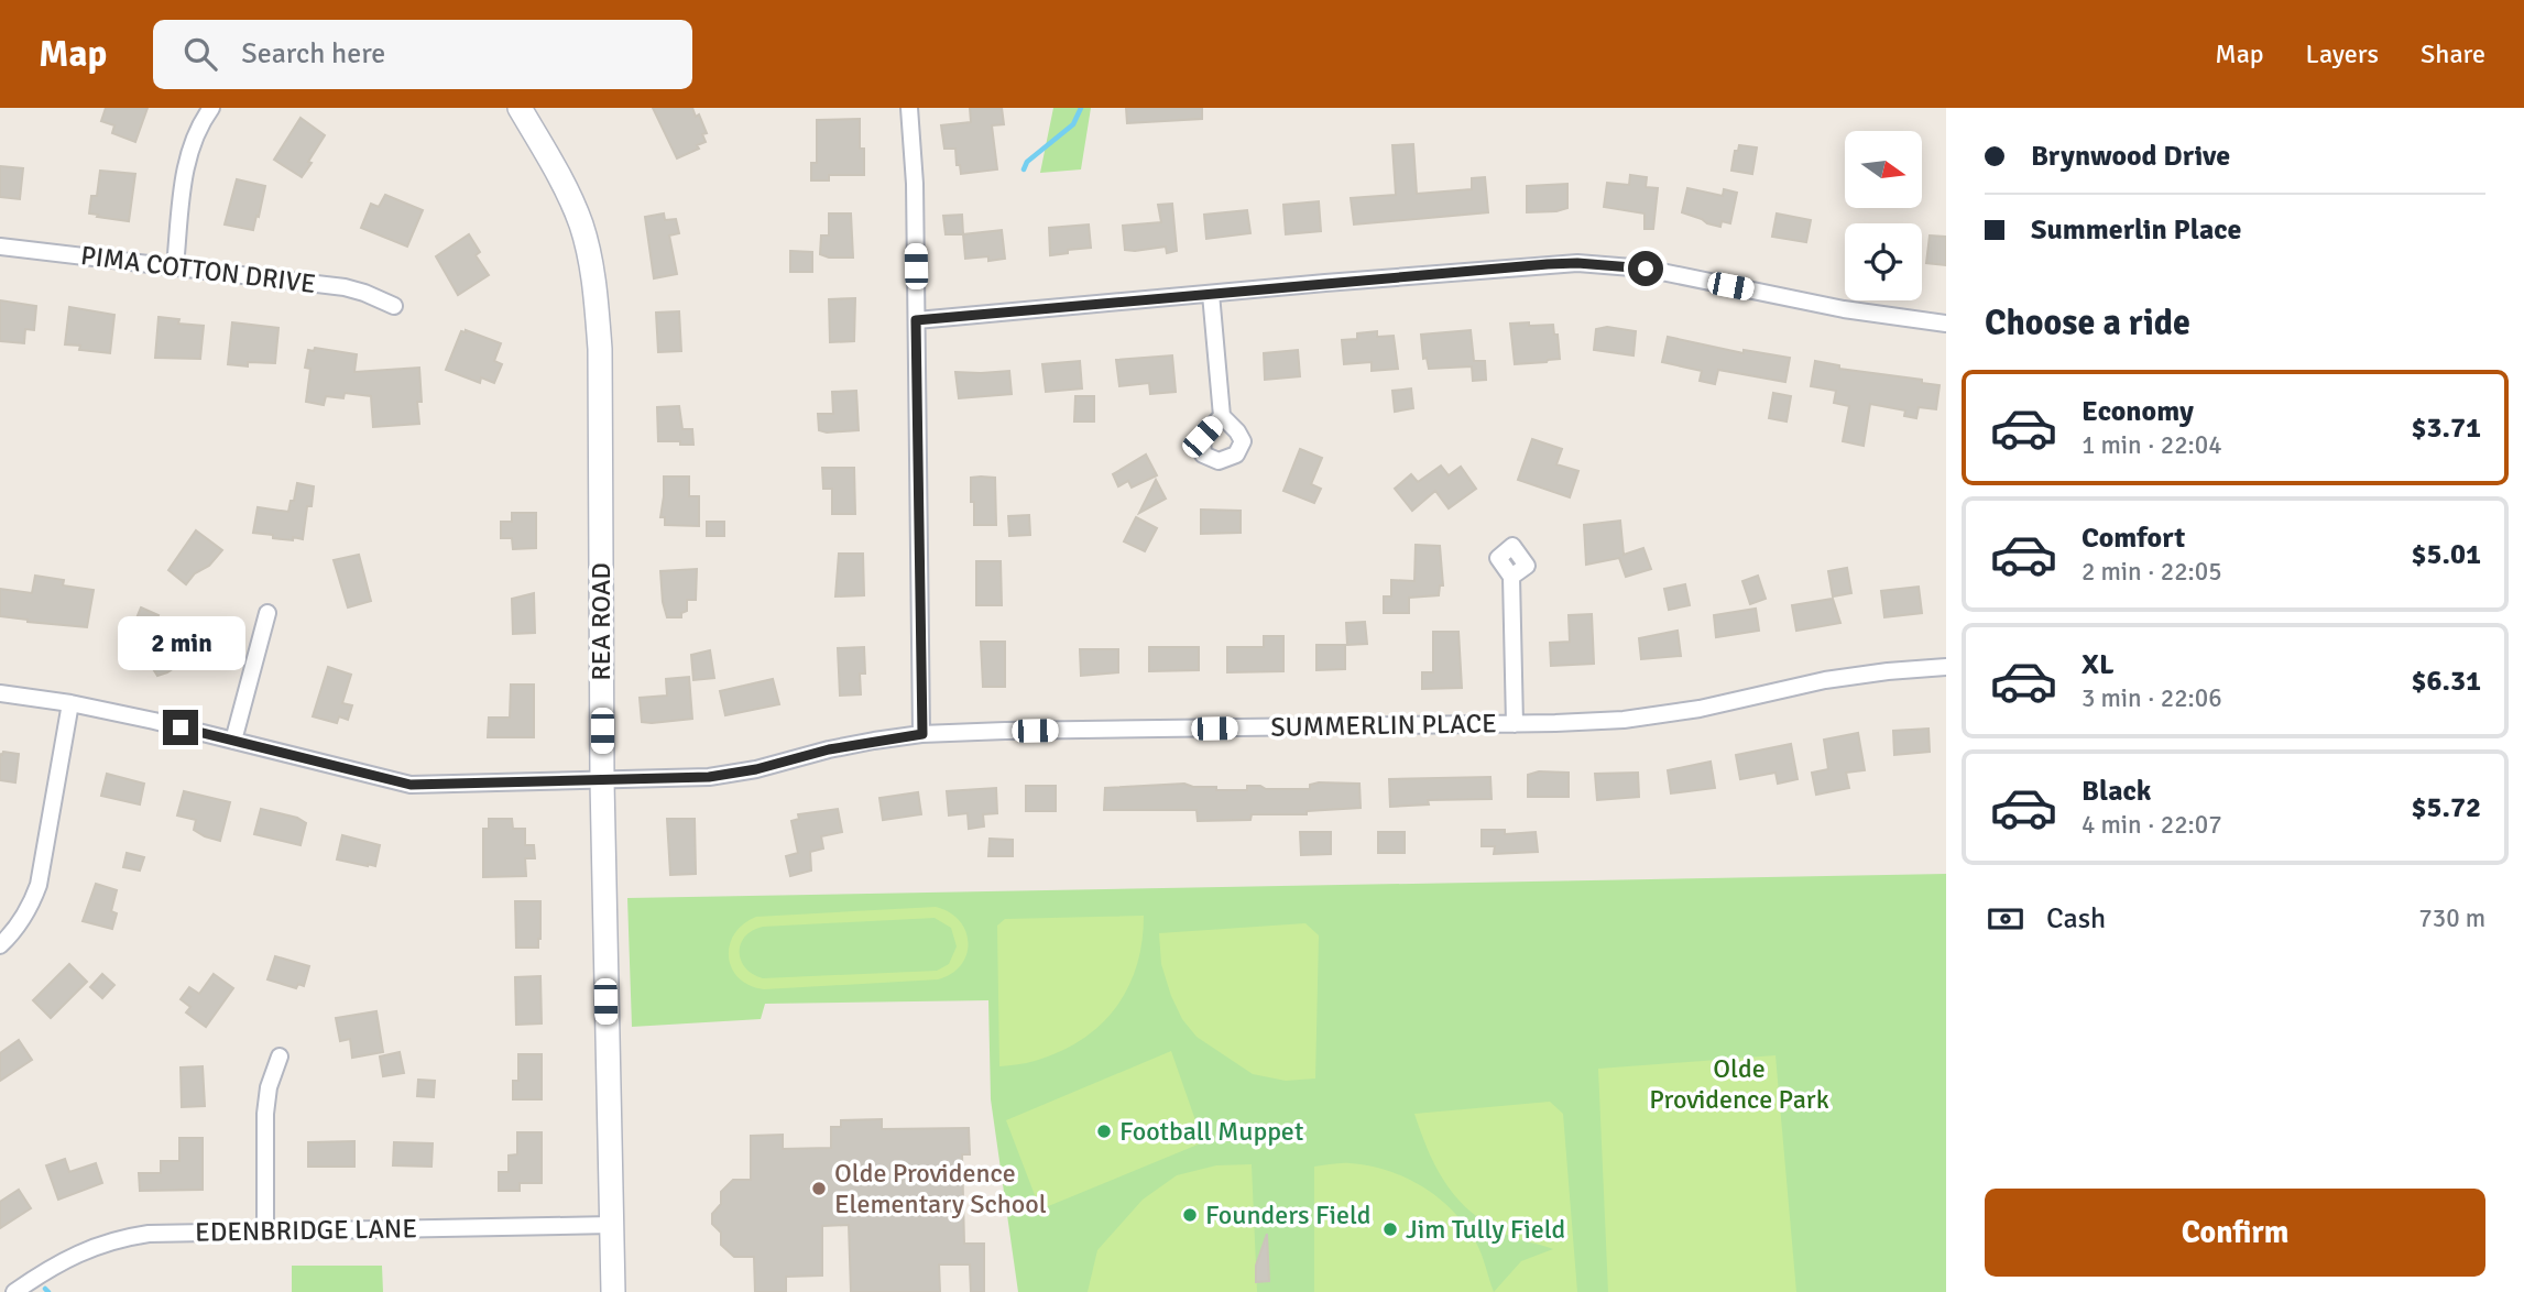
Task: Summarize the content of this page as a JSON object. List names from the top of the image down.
{
  "streets": {
    "main road": ["REA ROAD"],
    "street": ["PIMA COTTON DRIVE", "SUMMERLIN PLACE", "EDENBRIDGE LANE"]
  },
  "crossings": [
    ["REA ROAD", "SUMMERLIN PLACE"],
    ["REA ROAD", "EDENBRIDGE LANE"]
  ],
  "parks": ["Olde Providence Park"],
  "places": [
    "Football Muppet",
    "Olde Providence Elementary School",
    "Founders Field",
    "Jim Tully Field"
  ],
  "north": "right",
  "page": {
    "header": "Map",
    "search": "Search here",
    "nav": ["Map", "Layers", "Share"],
    "banner": ["Brynwood Drive", "Summerlin Place"],
    "heading": "Choose a ride",
    "list": [
      {
        "name": "Economy",
        "note": "1 min · 22:04",
        "value": "$3.71"
      },
      {
        "name": "Comfort",
        "note": "2 min · 22:05",
        "value": "$5.01"
      },
      {
        "name": "XL",
        "note": "3 min · 22:06",
        "value": "$6.31"
      },
      {
        "name": "Black",
        "note": "4 min · 22:07",
        "value": "$5.72"
      }
    ],
    "bubble": "2 min",
    "pay": ["Cash", "730 m"],
    "buttons": "Confirm"
  }
}
